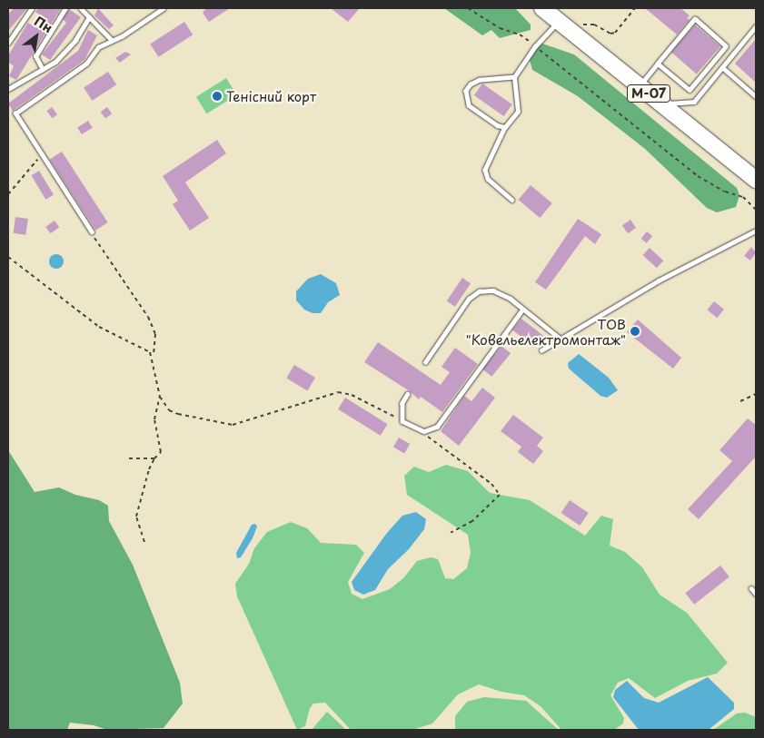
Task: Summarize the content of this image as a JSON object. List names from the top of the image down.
{
  "streets": {
    "highway": ["М-07"]
  },
  "places": ["Тенісний корт", "ТОВ \"Ковельелектромонтаж\""],
  "north": "top right"
}
